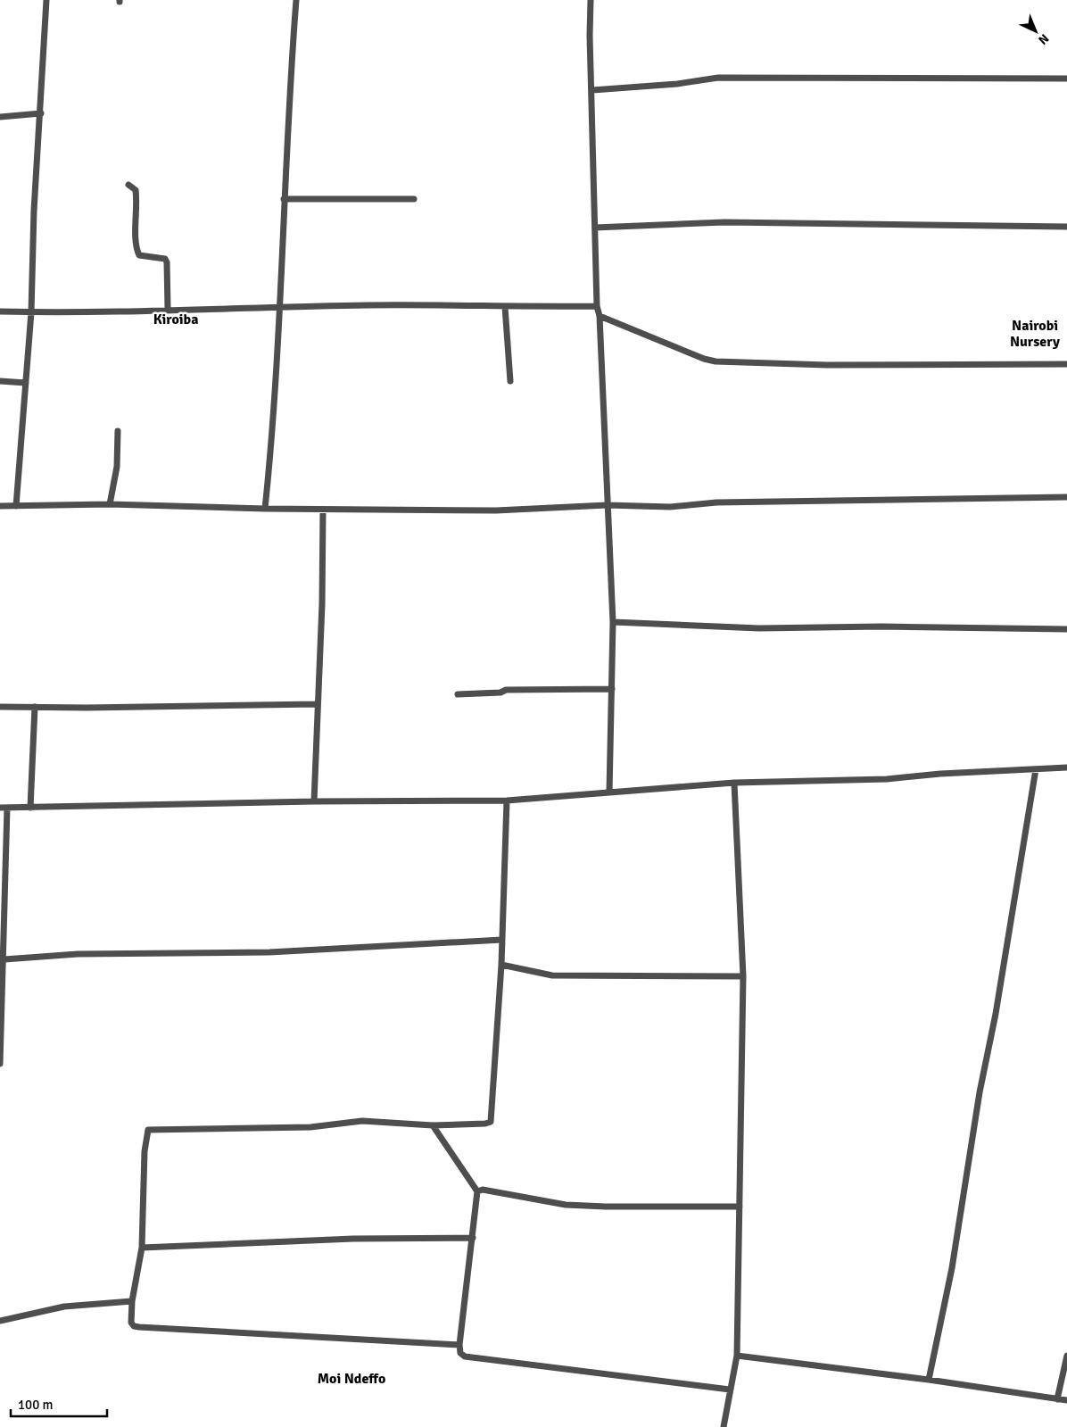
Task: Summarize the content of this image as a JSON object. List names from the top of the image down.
{
  "districts": ["Kiroiba", "Nairobi Nursery", "Moi Ndeffo"],
  "scale_bar": "100 m",
  "north": "bottom right"
}
